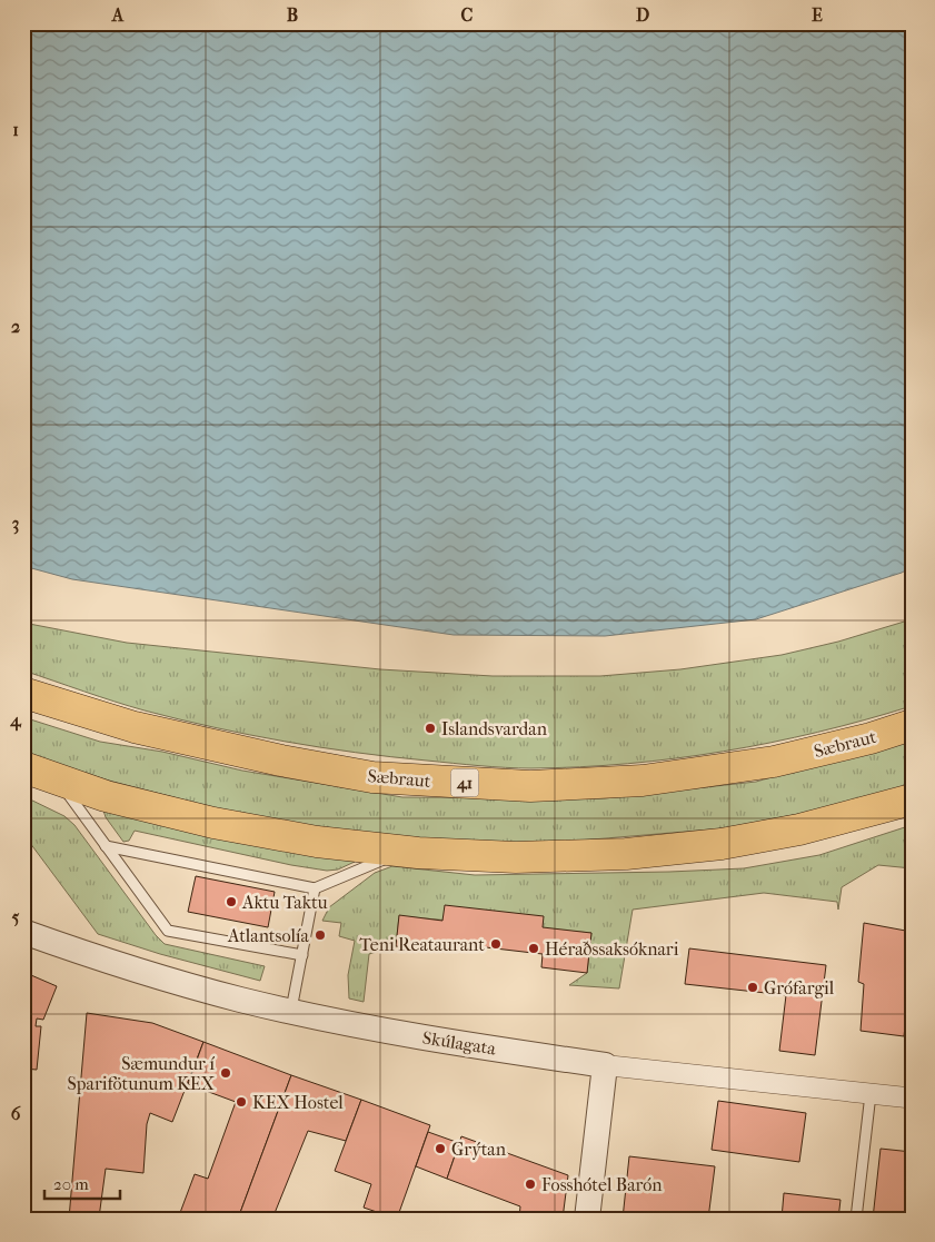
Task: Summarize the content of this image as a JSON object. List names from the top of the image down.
{
  "streets": {
    "main road": ["Sæbraut", "41"],
    "street": ["Skúlagata"]
  },
  "places": [
    "Islandsvardan",
    "Aktu Taktu",
    "Atlantsolía",
    "Teni Reataurant",
    "Héraðssaksóknari",
    "Grófargil",
    "Sæmundur í Sparifötunum KEX",
    "KEX Hostel",
    "Grýtan",
    "Fosshótel Barón"
  ],
  "scale_bar": "20 m",
  "grid": {
    "columns": [
      "A",
      "B",
      "C",
      "D",
      "E"
    ],
    "rows": [
      "1",
      "2",
      "3",
      "4",
      "5",
      "6"
    ]
  }
}
